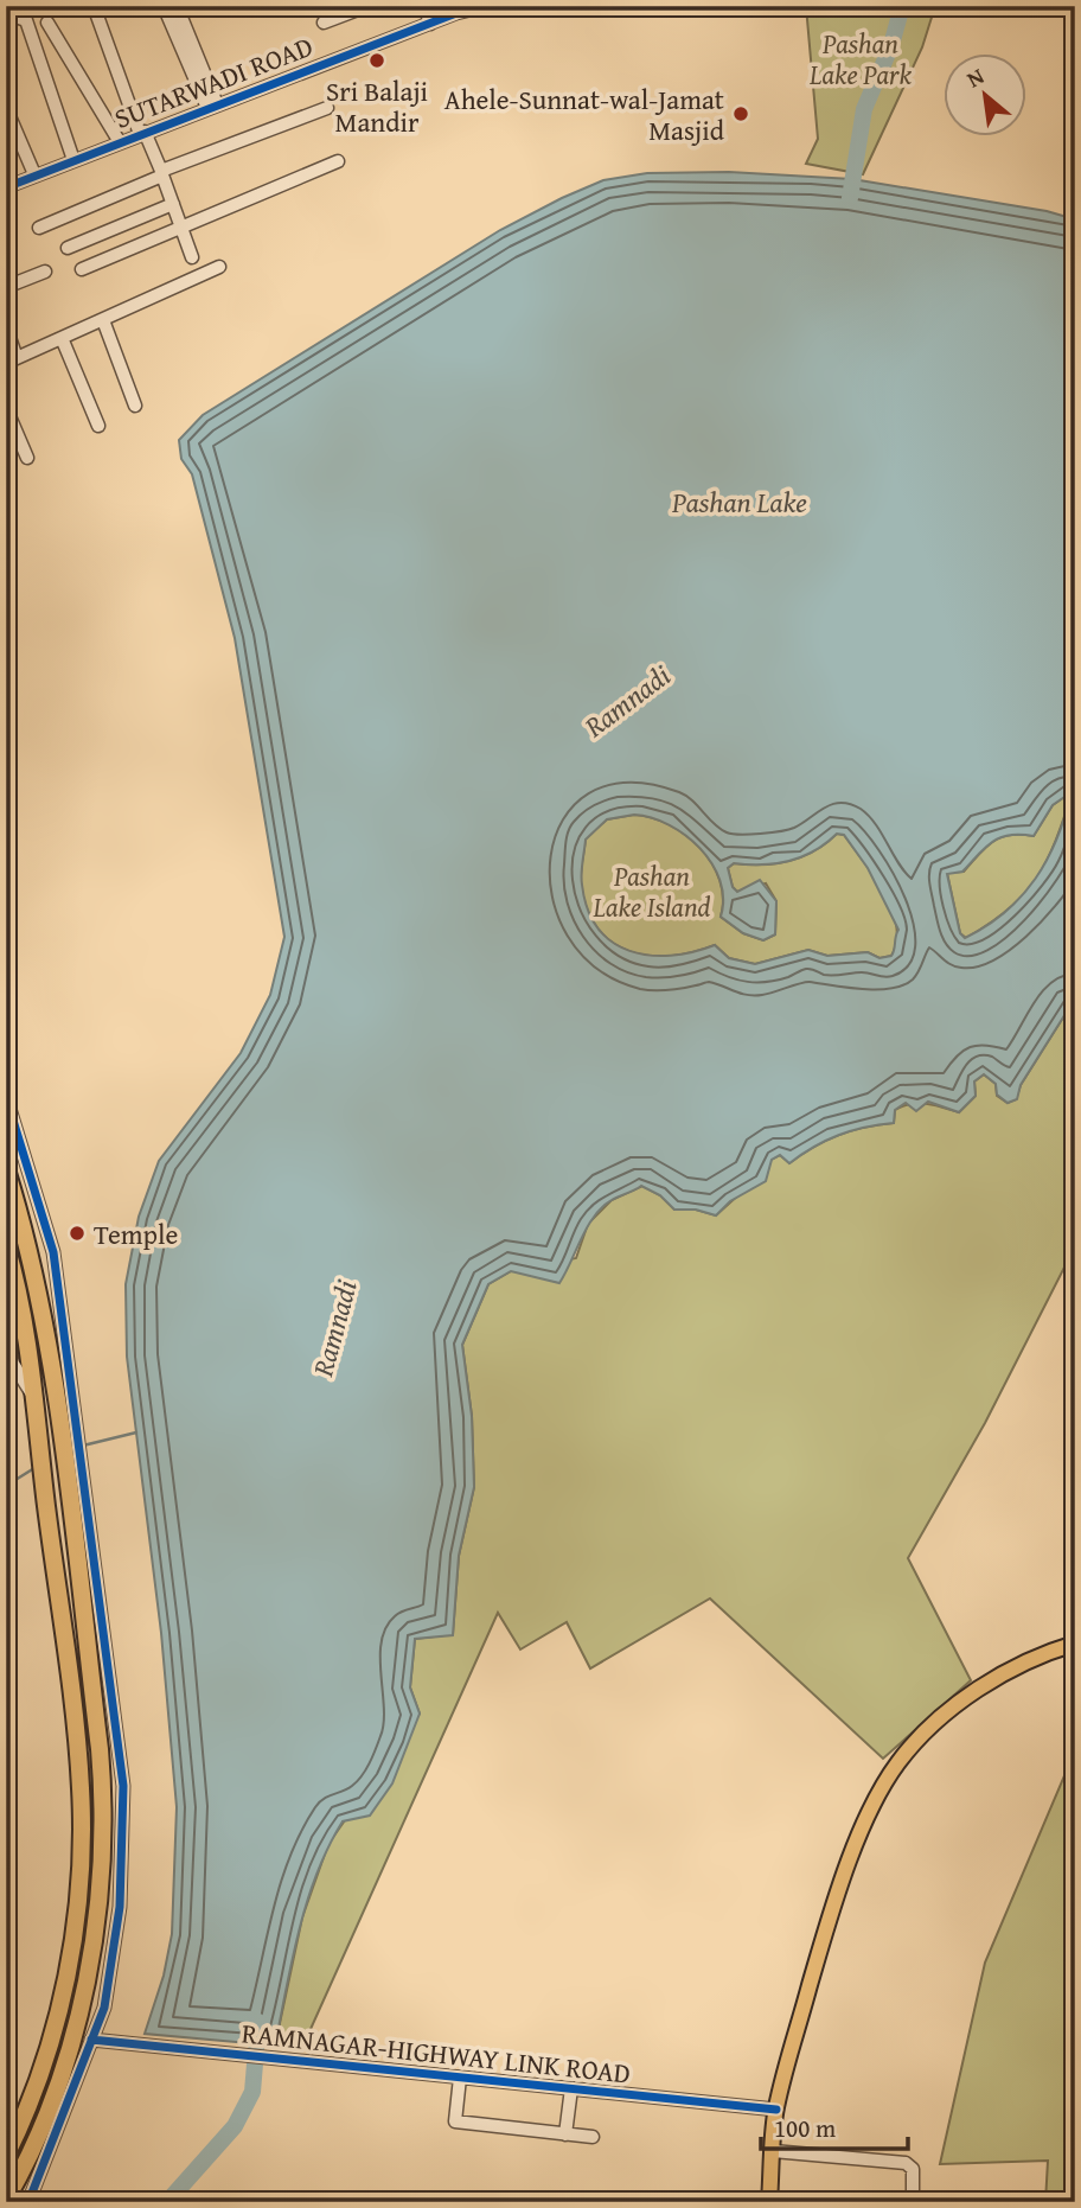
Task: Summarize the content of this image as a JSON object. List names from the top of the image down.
{
  "streets": {
    "street": ["SUTARWADI ROAD", "RAMNAGAR-HIGHWAY LINK ROAD"]
  },
  "water": ["Pashan Lake", "Ramnadi"],
  "parks": ["Pashan Lake Park", "Pashan Lake Island"],
  "places": ["Sri Balaji Mandir", "Ahele-Sunnat-wal-Jamat Masjid", "Temple"],
  "scale_bar": "100 m",
  "north": "top left"
}
